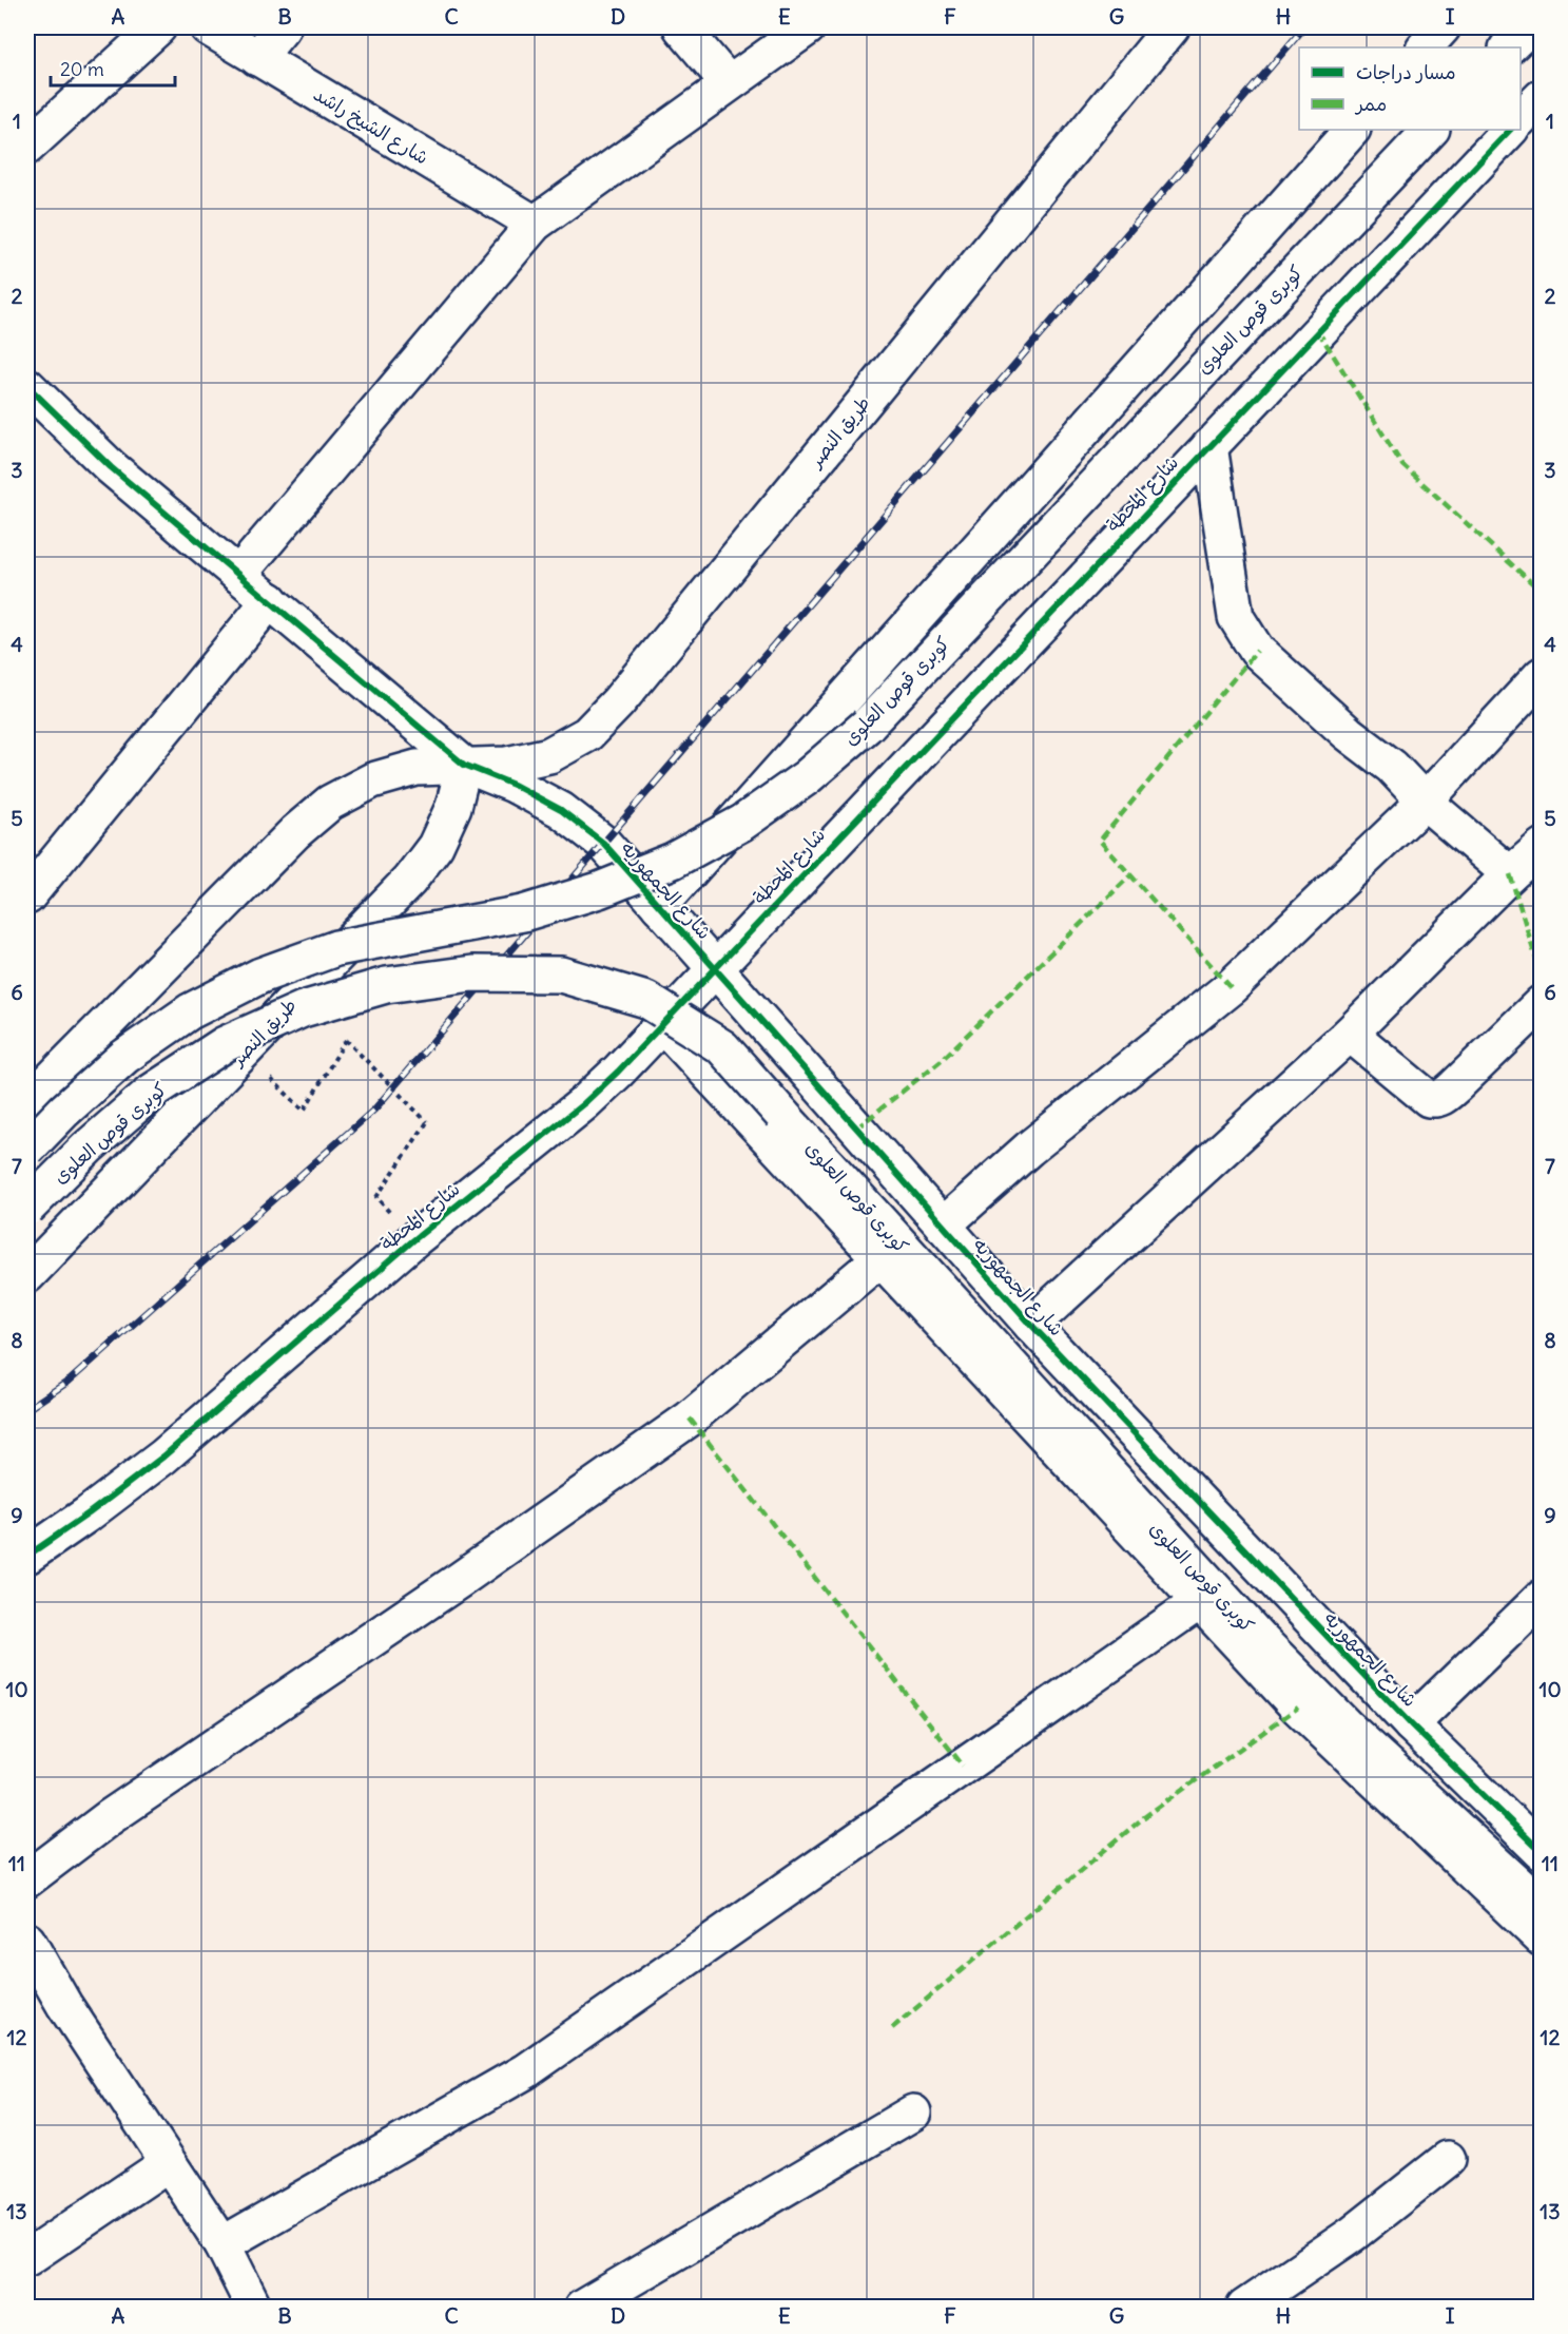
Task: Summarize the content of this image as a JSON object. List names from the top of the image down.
{
  "streets": {
    "street": [
      "شارع الشيخ راشد",
      "كوبرى قوص العلوى",
      "طريق النصر",
      "شارع المحطة",
      "شارع الجمهوريه"
    ]
  },
  "crossings": [
    ["طريق النصر", "شارع الجمهوريه"],
    ["شارع المحطة", "شارع الجمهوريه"]
  ],
  "legend": ["مسار دراجات", "ممر"],
  "scale_bar": "20 m",
  "grid": {
    "columns": [
      "A",
      "B",
      "C",
      "D",
      "E",
      "F",
      "G",
      "H",
      "I"
    ],
    "rows": [
      "1",
      "2",
      "3",
      "4",
      "5",
      "6",
      "7",
      "8",
      "9",
      "10",
      "11",
      "12",
      "13"
    ]
  }
}
